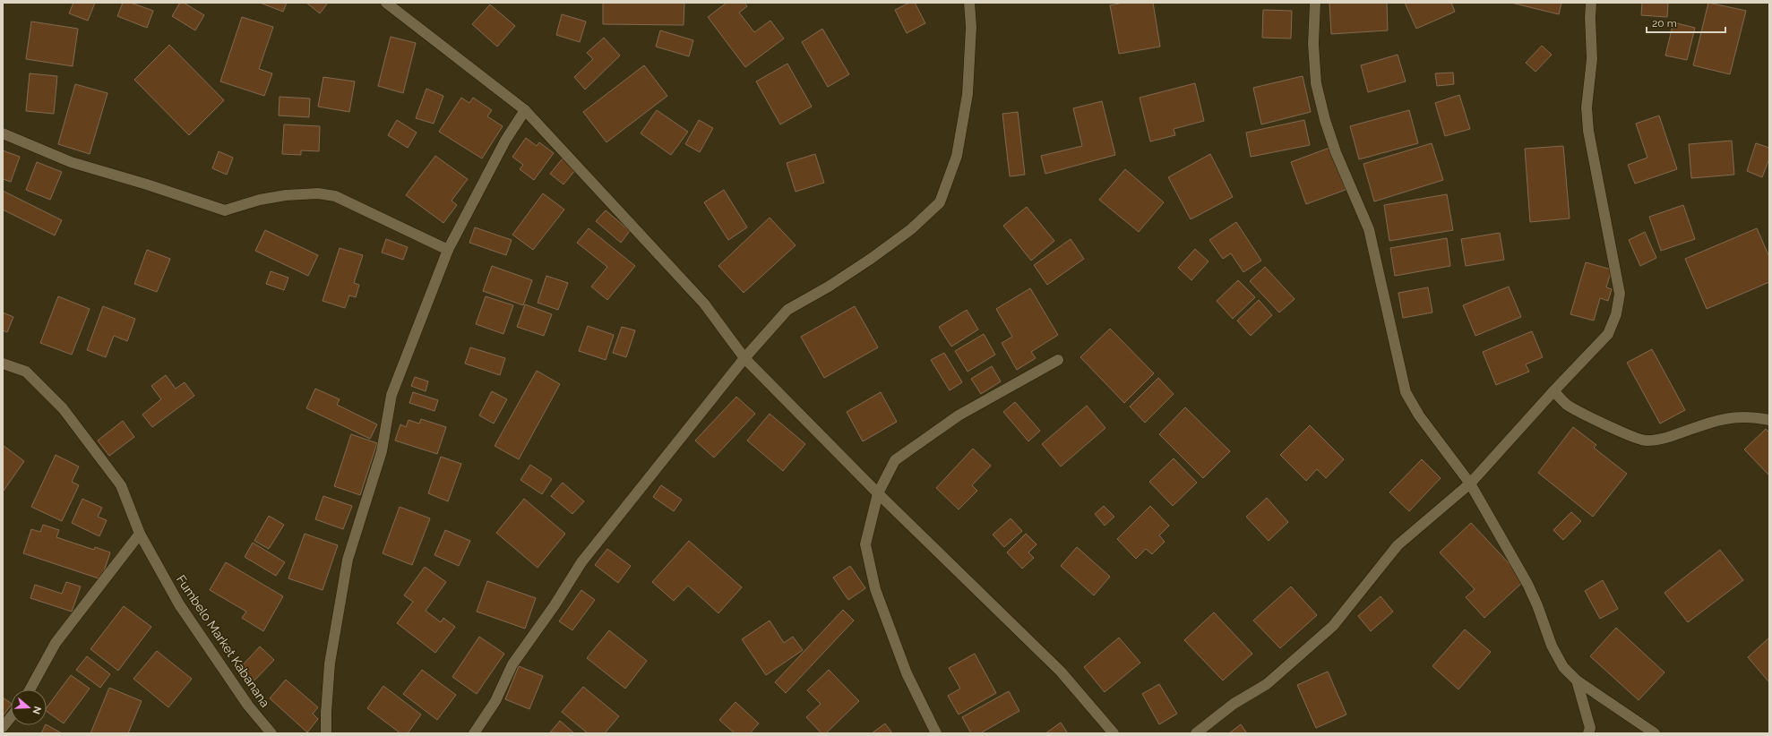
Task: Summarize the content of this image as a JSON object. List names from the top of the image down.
{
  "streets": {
    "street": ["Fumbelo Market Kabanana"]
  },
  "scale_bar": "20 m",
  "north": "right"
}
